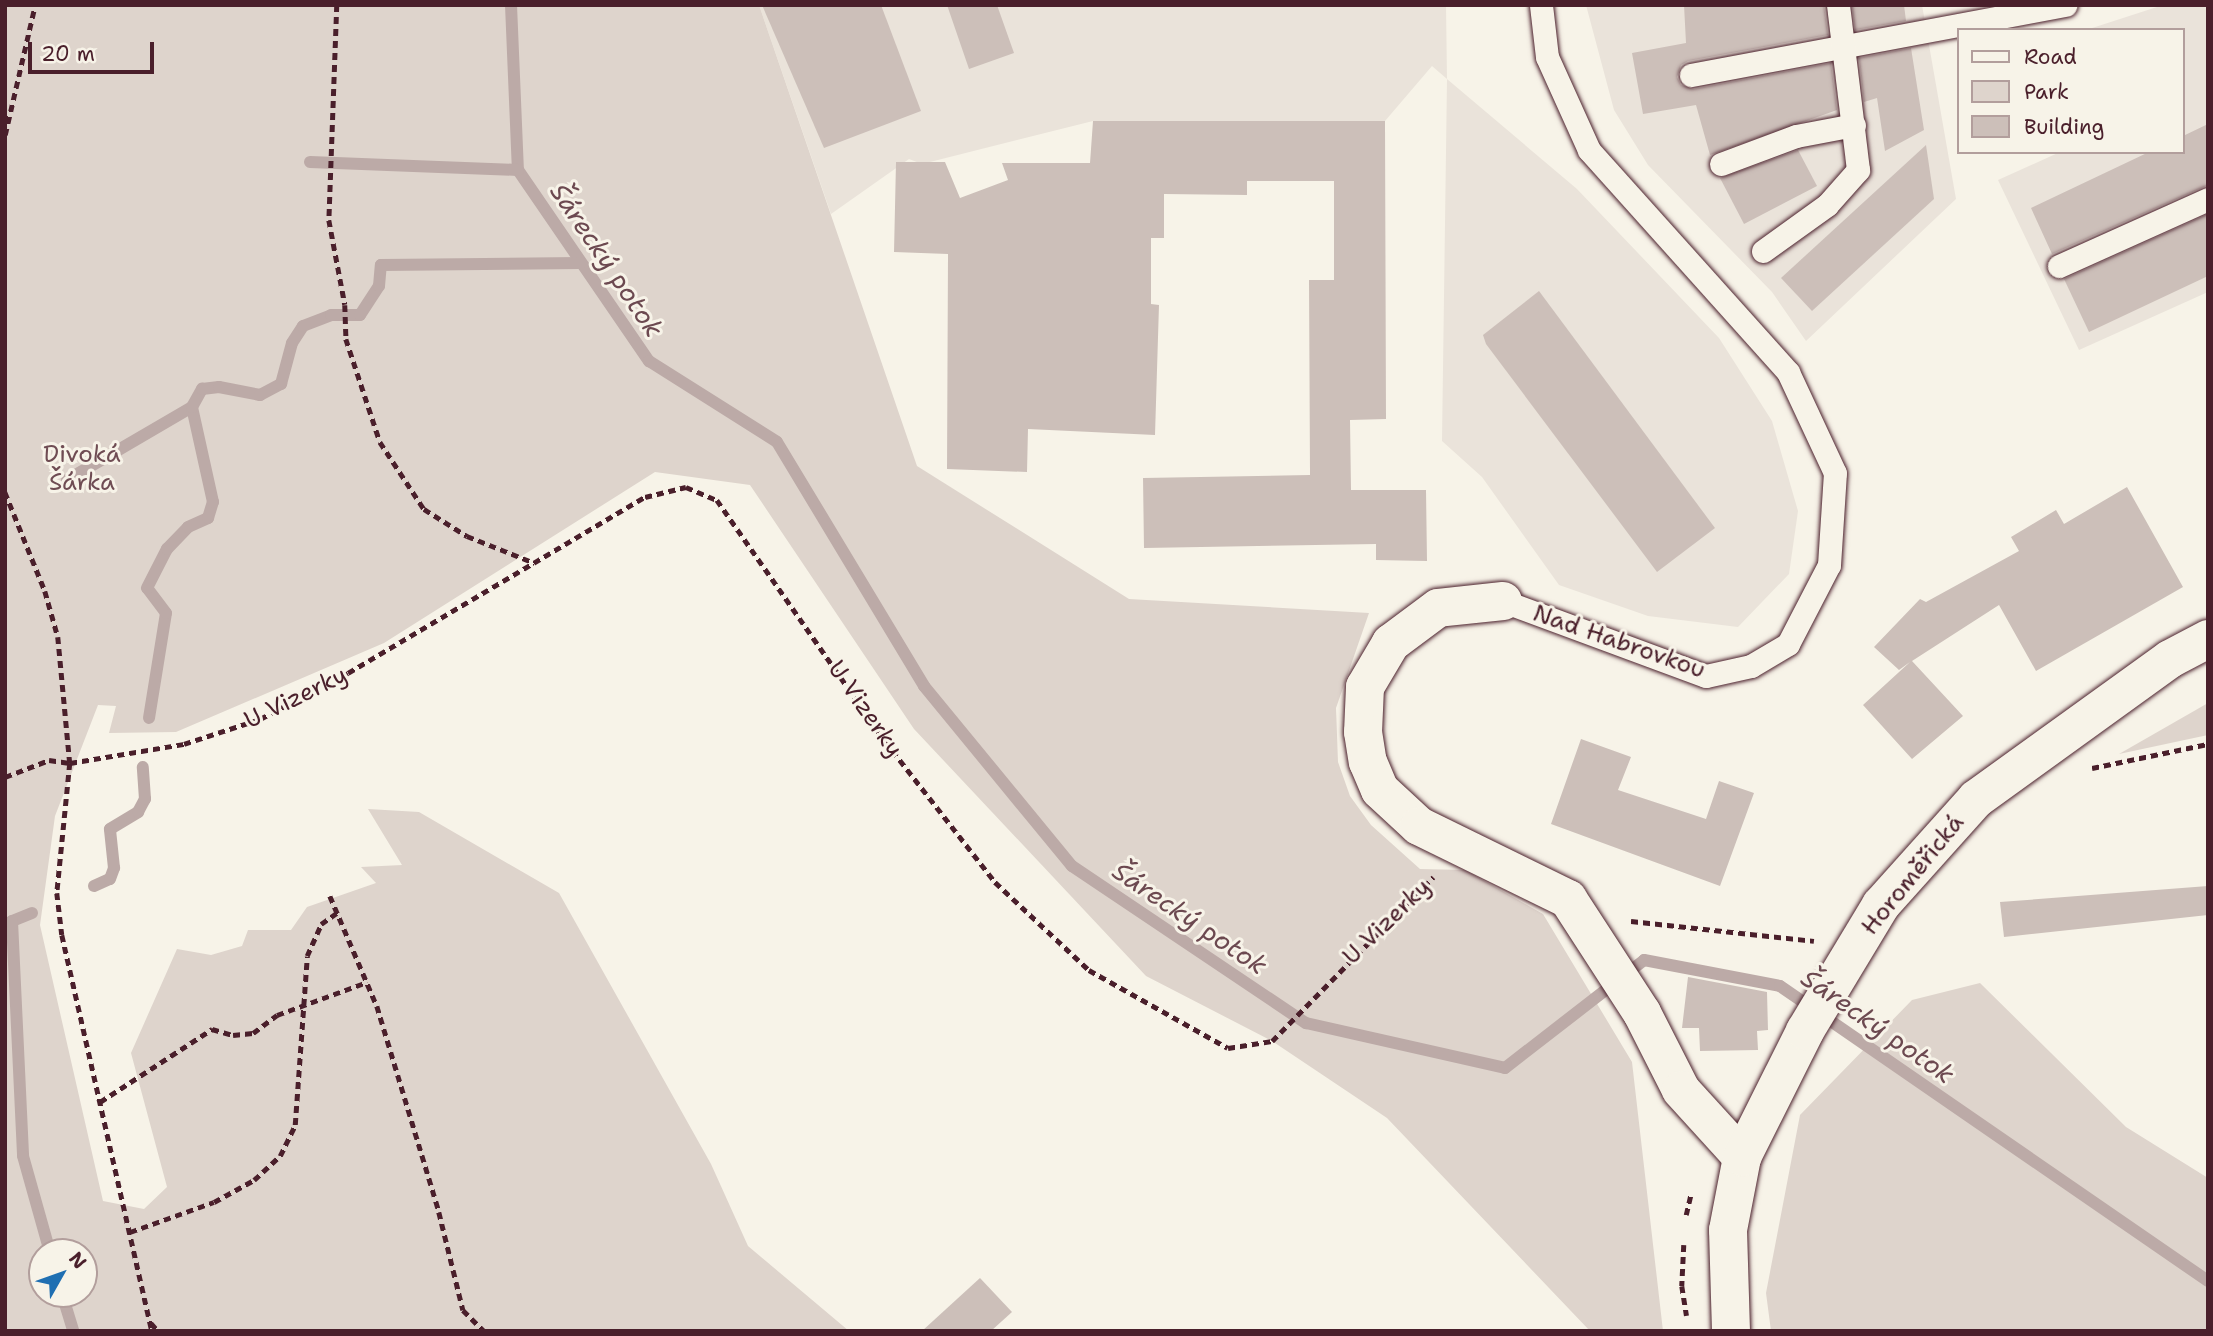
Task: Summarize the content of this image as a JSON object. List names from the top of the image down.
{
  "streets": {
    "main road": ["Nad Habrovkou", "Horoměřická"],
    "path": ["U Vizerky"]
  },
  "crossings": [
    ["Nad Habrovkou", "U Vizerky"]
  ],
  "water": ["Šárecký potok"],
  "parks": ["Divoká Šárka"],
  "legend": ["Road", "Park", "Building"],
  "scale_bar": "20 m",
  "north": "top right"
}
